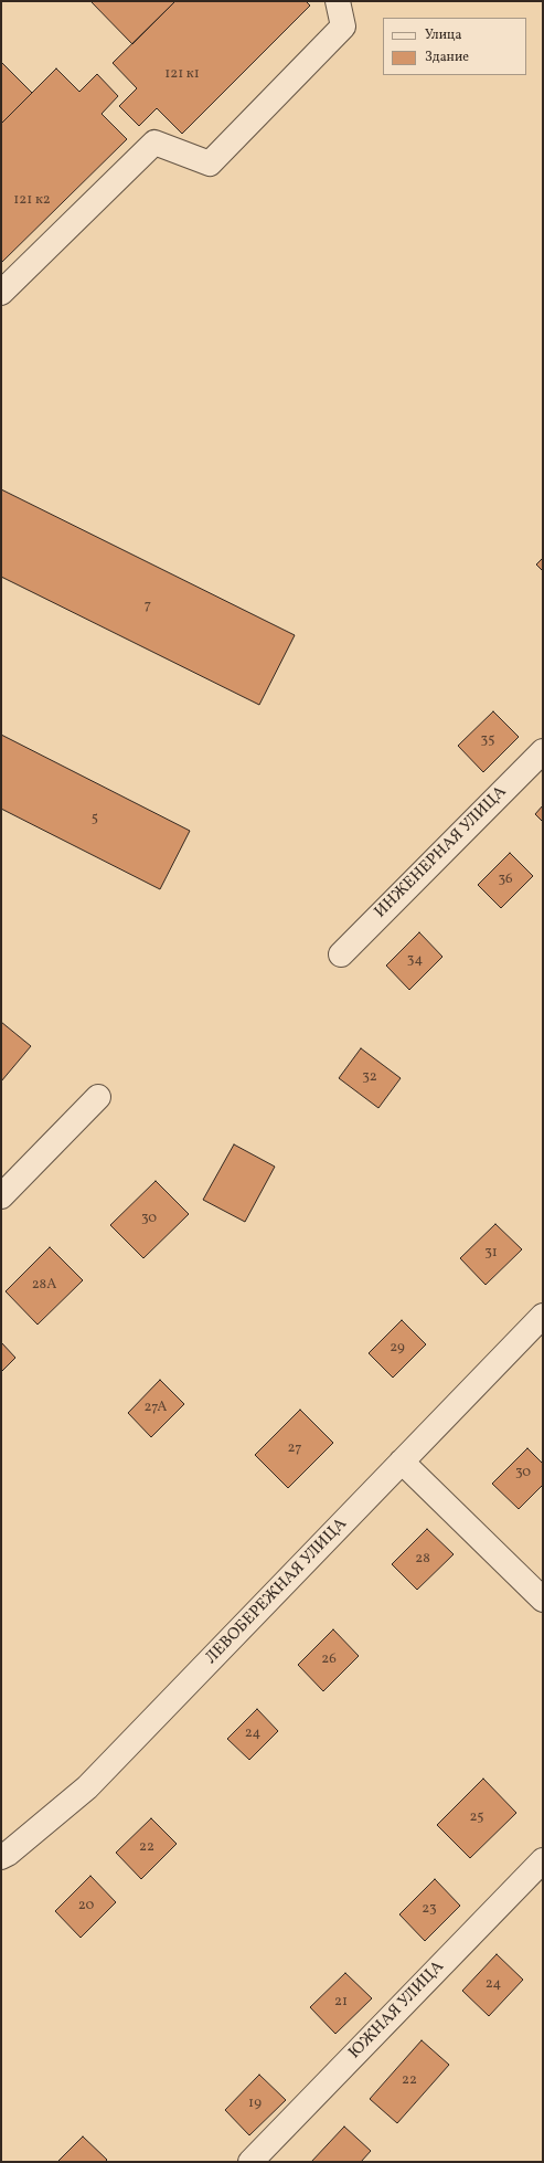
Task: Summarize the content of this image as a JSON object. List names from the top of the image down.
{
  "streets": {
    "street": ["ИНЖЕНЕРНАЯ УЛИЦА", "ЛЕВОБЕРЕЖНАЯ УЛИЦА", "ЮЖНАЯ УЛИЦА"]
  },
  "house_numbers": [
    "121 к1",
    "121 к2",
    "7",
    "35",
    "5",
    "36",
    "34",
    "32",
    "30",
    "31",
    "28А",
    "29",
    "27А",
    "27",
    "30",
    "28",
    "26",
    "24",
    "25",
    "22",
    "20",
    "23",
    "24",
    "21",
    "22",
    "19"
  ],
  "legend": ["Улица", "Здание"]
}
